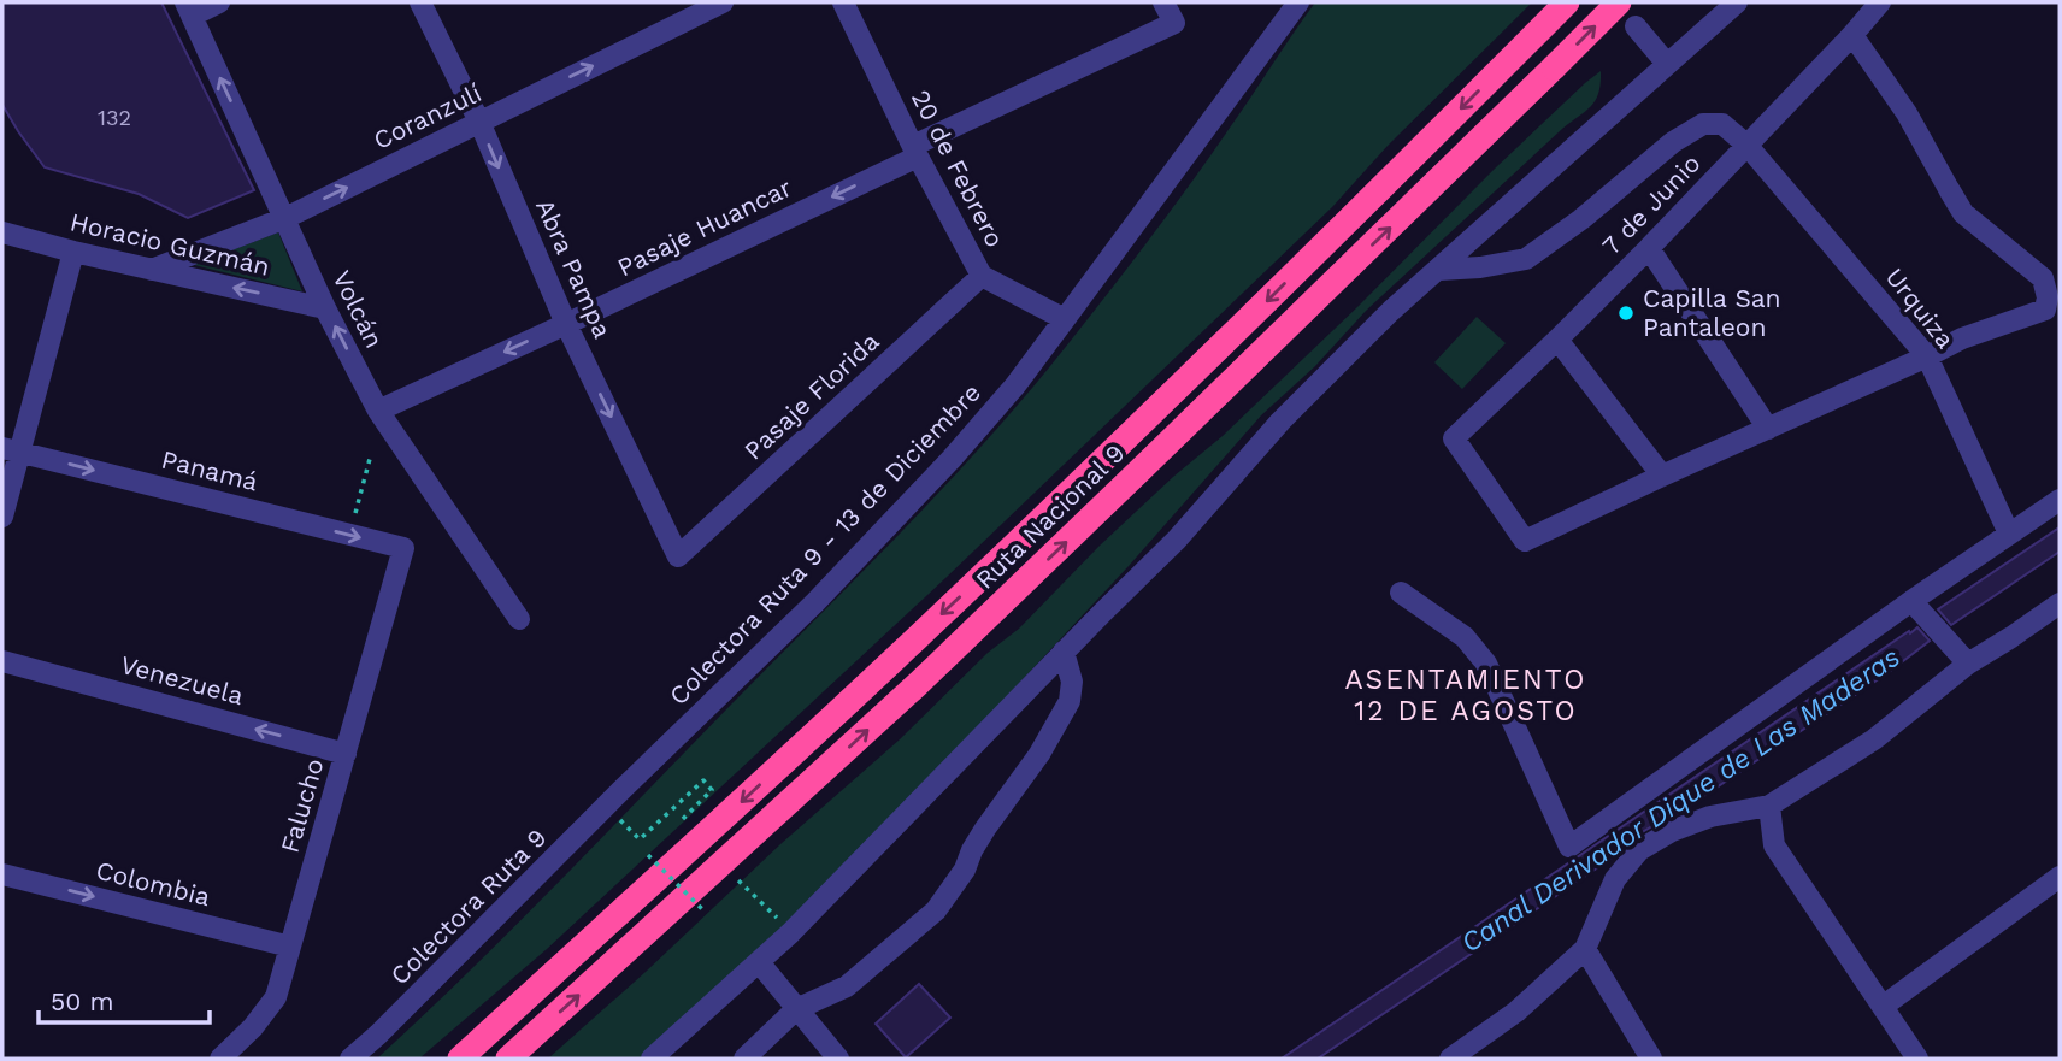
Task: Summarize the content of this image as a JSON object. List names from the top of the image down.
{
  "streets": {
    "highway": ["Ruta Nacional 9"],
    "street": [
      "Coranzulí",
      "20 de Febrero",
      "7 de Junio",
      "Pasaje Huancar",
      "Horacio Guzmán",
      "Abra Pampa",
      "Urquiza",
      "Volcán",
      "Pasaje Florida",
      "Panamá",
      "Colectora Ruta 9 - 13 de Diciembre",
      "Venezuela",
      "Falucho",
      "Colombia",
      "Colectora Ruta 9"
    ]
  },
  "crossings": [
    ["Coranzulí", "Horacio Guzmán"],
    ["Coranzulí", "Abra Pampa"],
    ["Coranzulí", "Volcán"],
    ["20 de Febrero", "Pasaje Huancar"],
    ["20 de Febrero", "Pasaje Florida"],
    ["20 de Febrero", "Colectora Ruta 9 - 13 de Diciembre"],
    ["7 de Junio", "Urquiza"],
    ["Pasaje Huancar", "Abra Pampa"],
    ["Pasaje Huancar", "Volcán"],
    ["Horacio Guzmán", "Volcán"],
    ["Abra Pampa", "Pasaje Florida"],
    ["Panamá", "Falucho"],
    ["Colectora Ruta 9 - 13 de Diciembre", "Colectora Ruta 9"],
    ["Venezuela", "Falucho"],
    ["Falucho", "Colombia"]
  ],
  "one_way": [
    "Coranzulí",
    "Pasaje Huancar",
    "Horacio Guzmán",
    "Abra Pampa",
    "Volcán",
    "Panamá",
    "Venezuela",
    "Colombia"
  ],
  "districts": ["ASENTAMIENTO 12 DE AGOSTO"],
  "water": ["Canal Derivador Dique de Las Maderas"],
  "places": ["Capilla San Pantaleon"],
  "house_numbers": ["132"],
  "scale_bar": "50 m"
}
